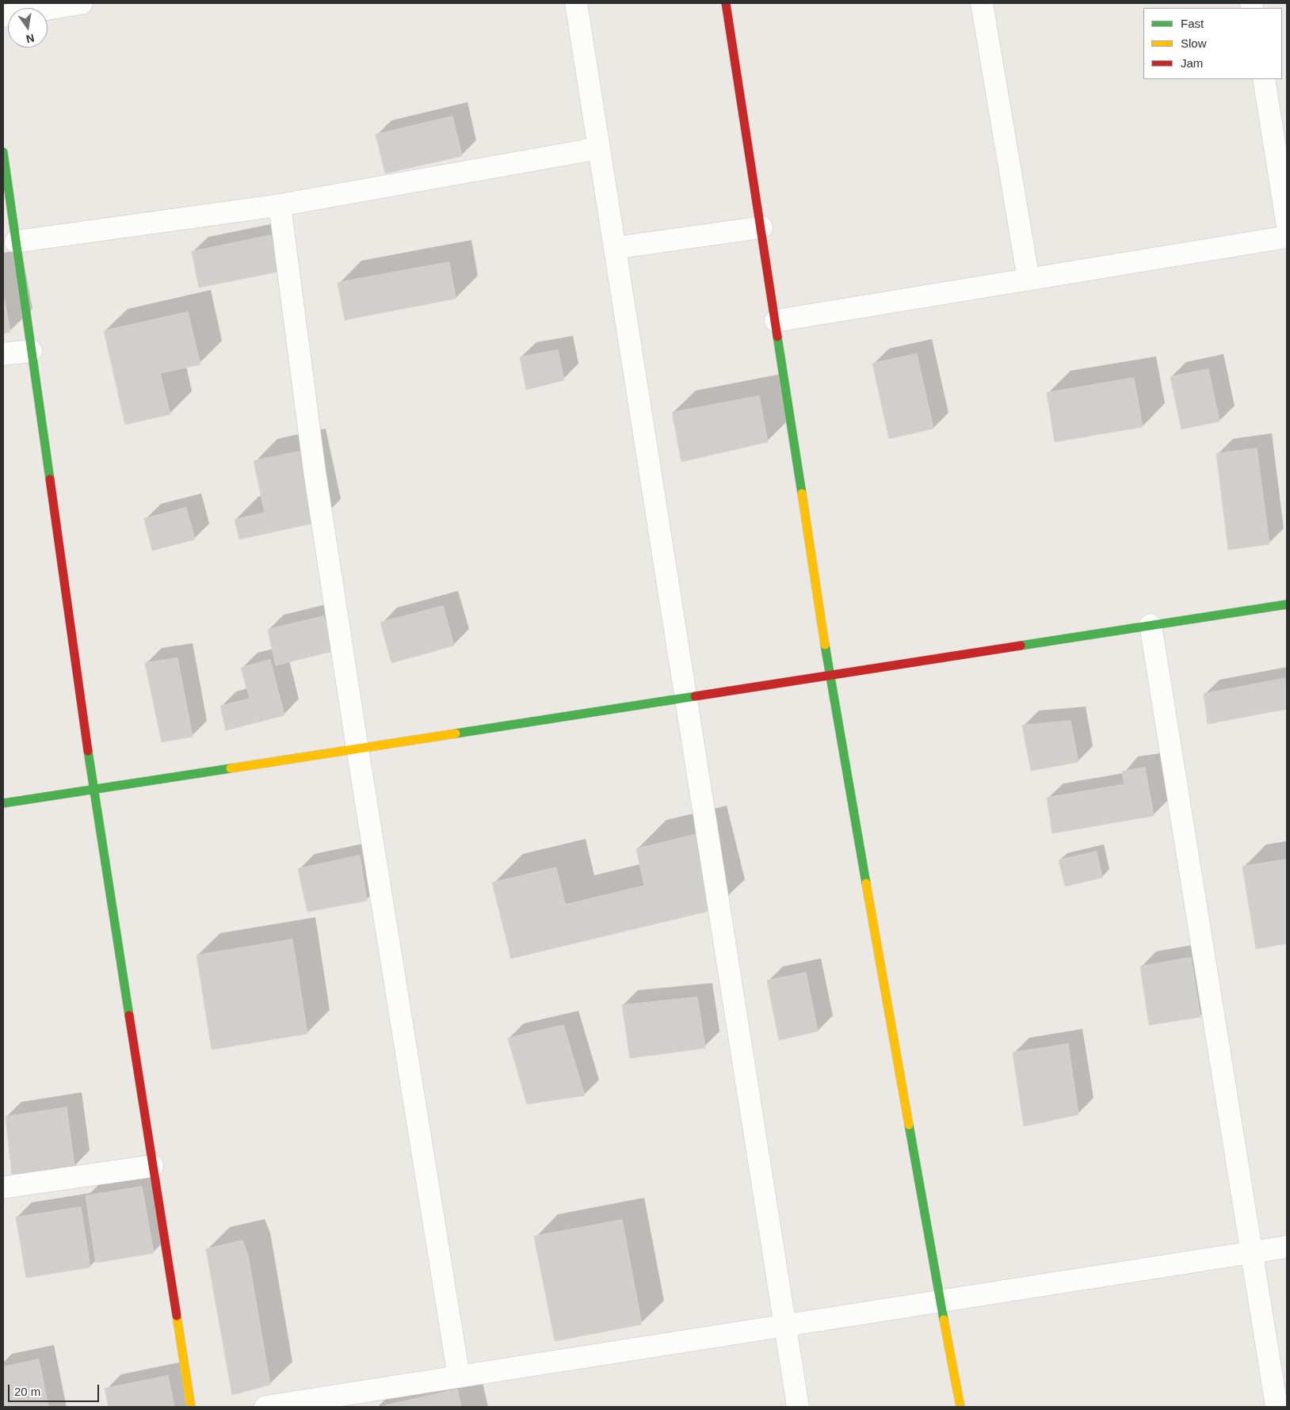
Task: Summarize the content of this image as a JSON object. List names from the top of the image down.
{
  "legend": ["Fast", "Slow", "Jam"],
  "scale_bar": "20 m",
  "north": "bottom"
}
